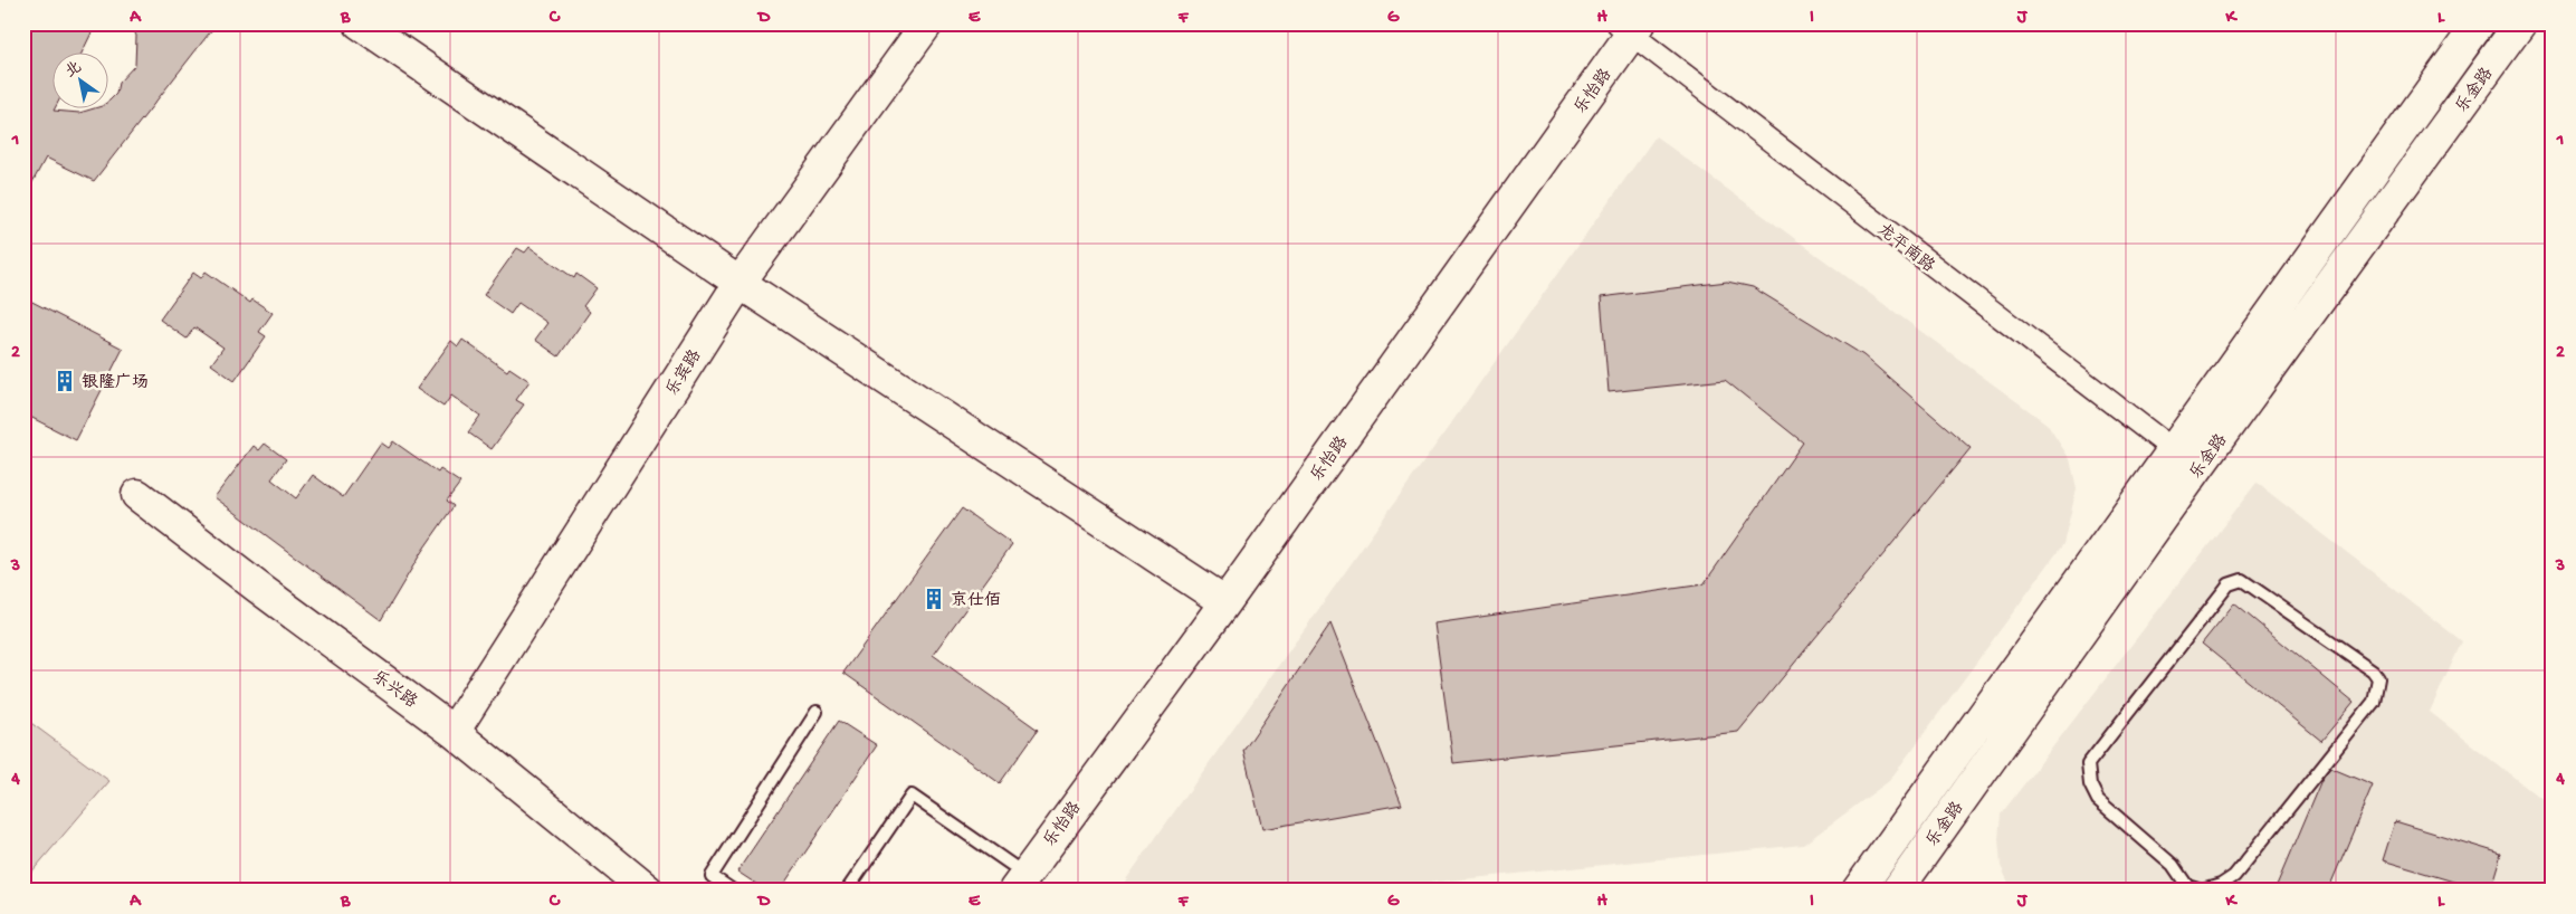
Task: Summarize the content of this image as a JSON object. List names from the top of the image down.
{
  "streets": {
    "street": [
      "乐金路",
      "乐怡路",
      "龙平南路",
      "乐宾路",
      "乐兴路"
    ]
  },
  "crossings": [
    ["乐金路", "龙平南路"],
    ["乐怡路", "龙平南路"],
    ["乐宾路", "乐兴路"]
  ],
  "places": {
    "building": ["银隆广场", "京仕佰"]
  },
  "north": "top left",
  "grid": {
    "columns": [
      "A",
      "B",
      "C",
      "D",
      "E",
      "F",
      "G",
      "H",
      "I",
      "J",
      "K",
      "L"
    ],
    "rows": [
      "1",
      "2",
      "3",
      "4"
    ]
  }
}
